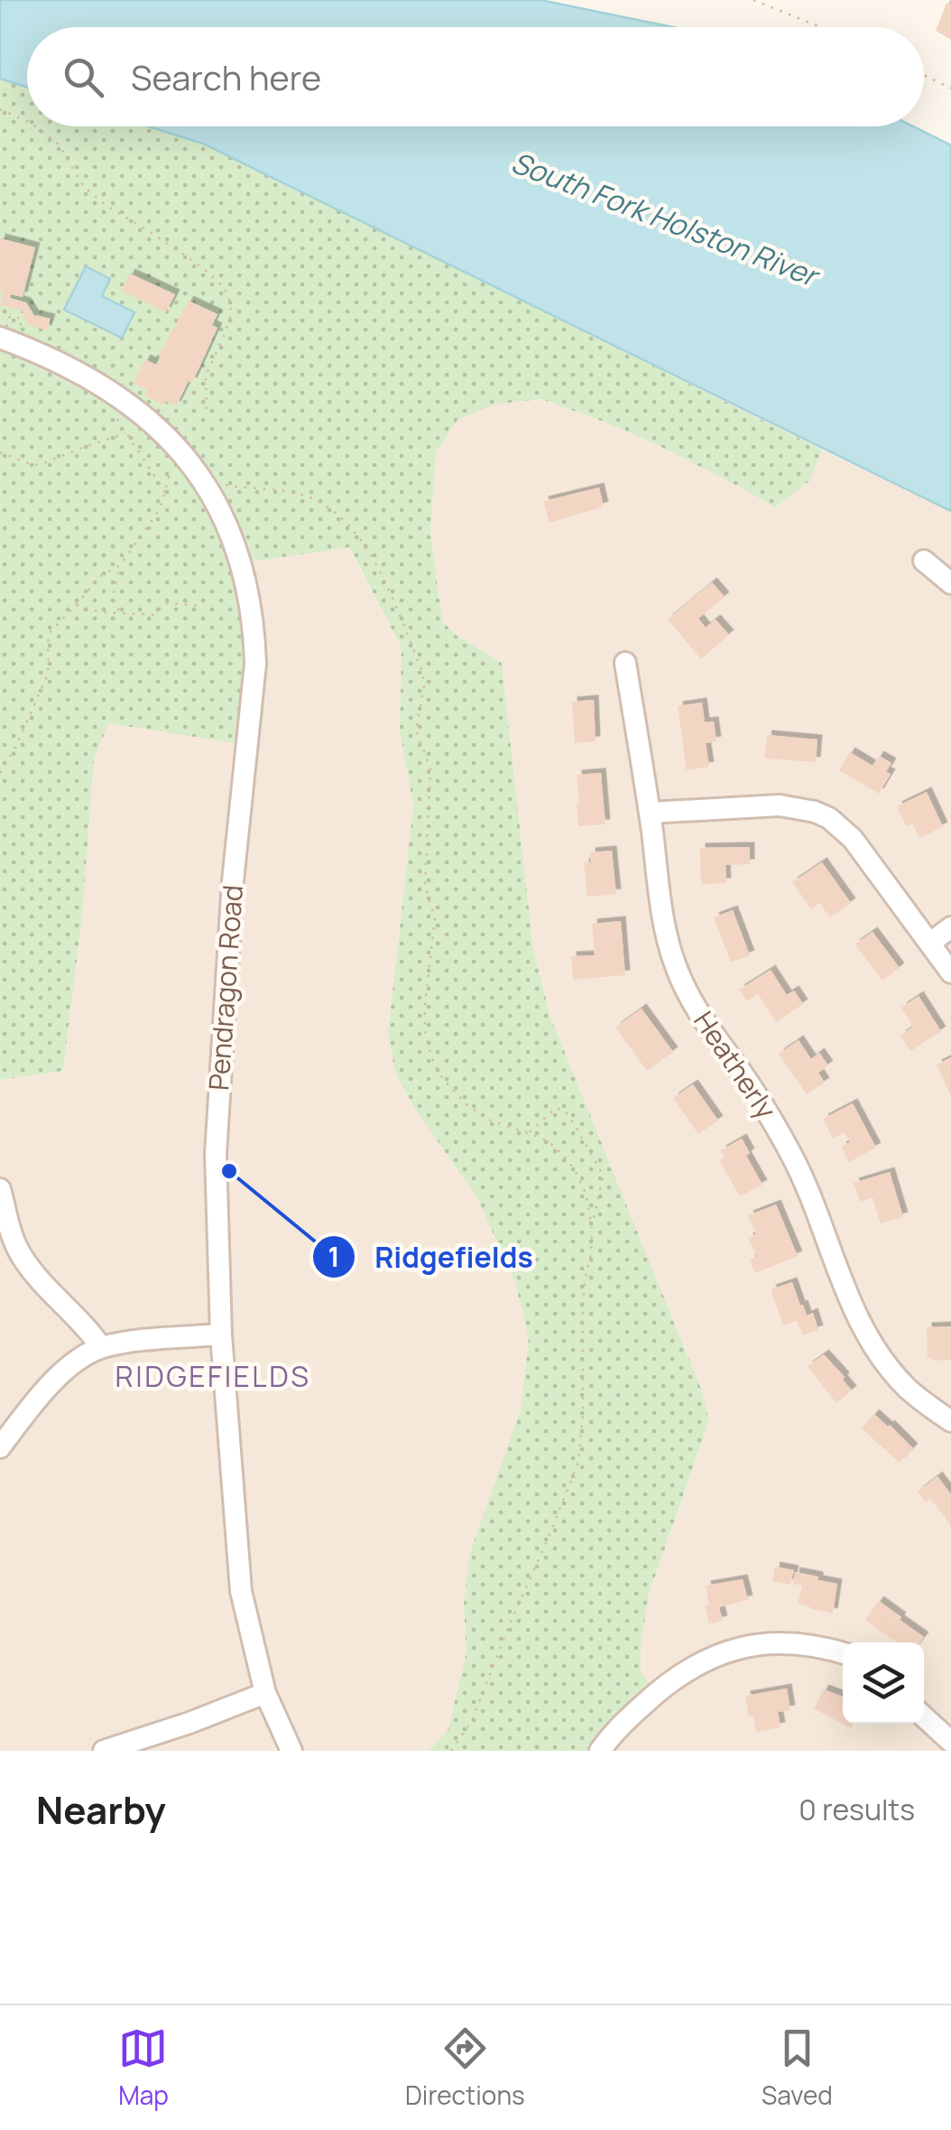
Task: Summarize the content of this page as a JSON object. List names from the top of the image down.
{
  "streets": {
    "street": ["Pendragon Road", "Heatherly"]
  },
  "districts": ["RIDGEFIELDS"],
  "water": ["South Fork Holston River"],
  "places": ["Ridgefields"],
  "page": {
    "search": "Search here",
    "heading": ["Nearby", "0 results"],
    "nav": ["Map", "Directions", "Saved"]
  }
}
